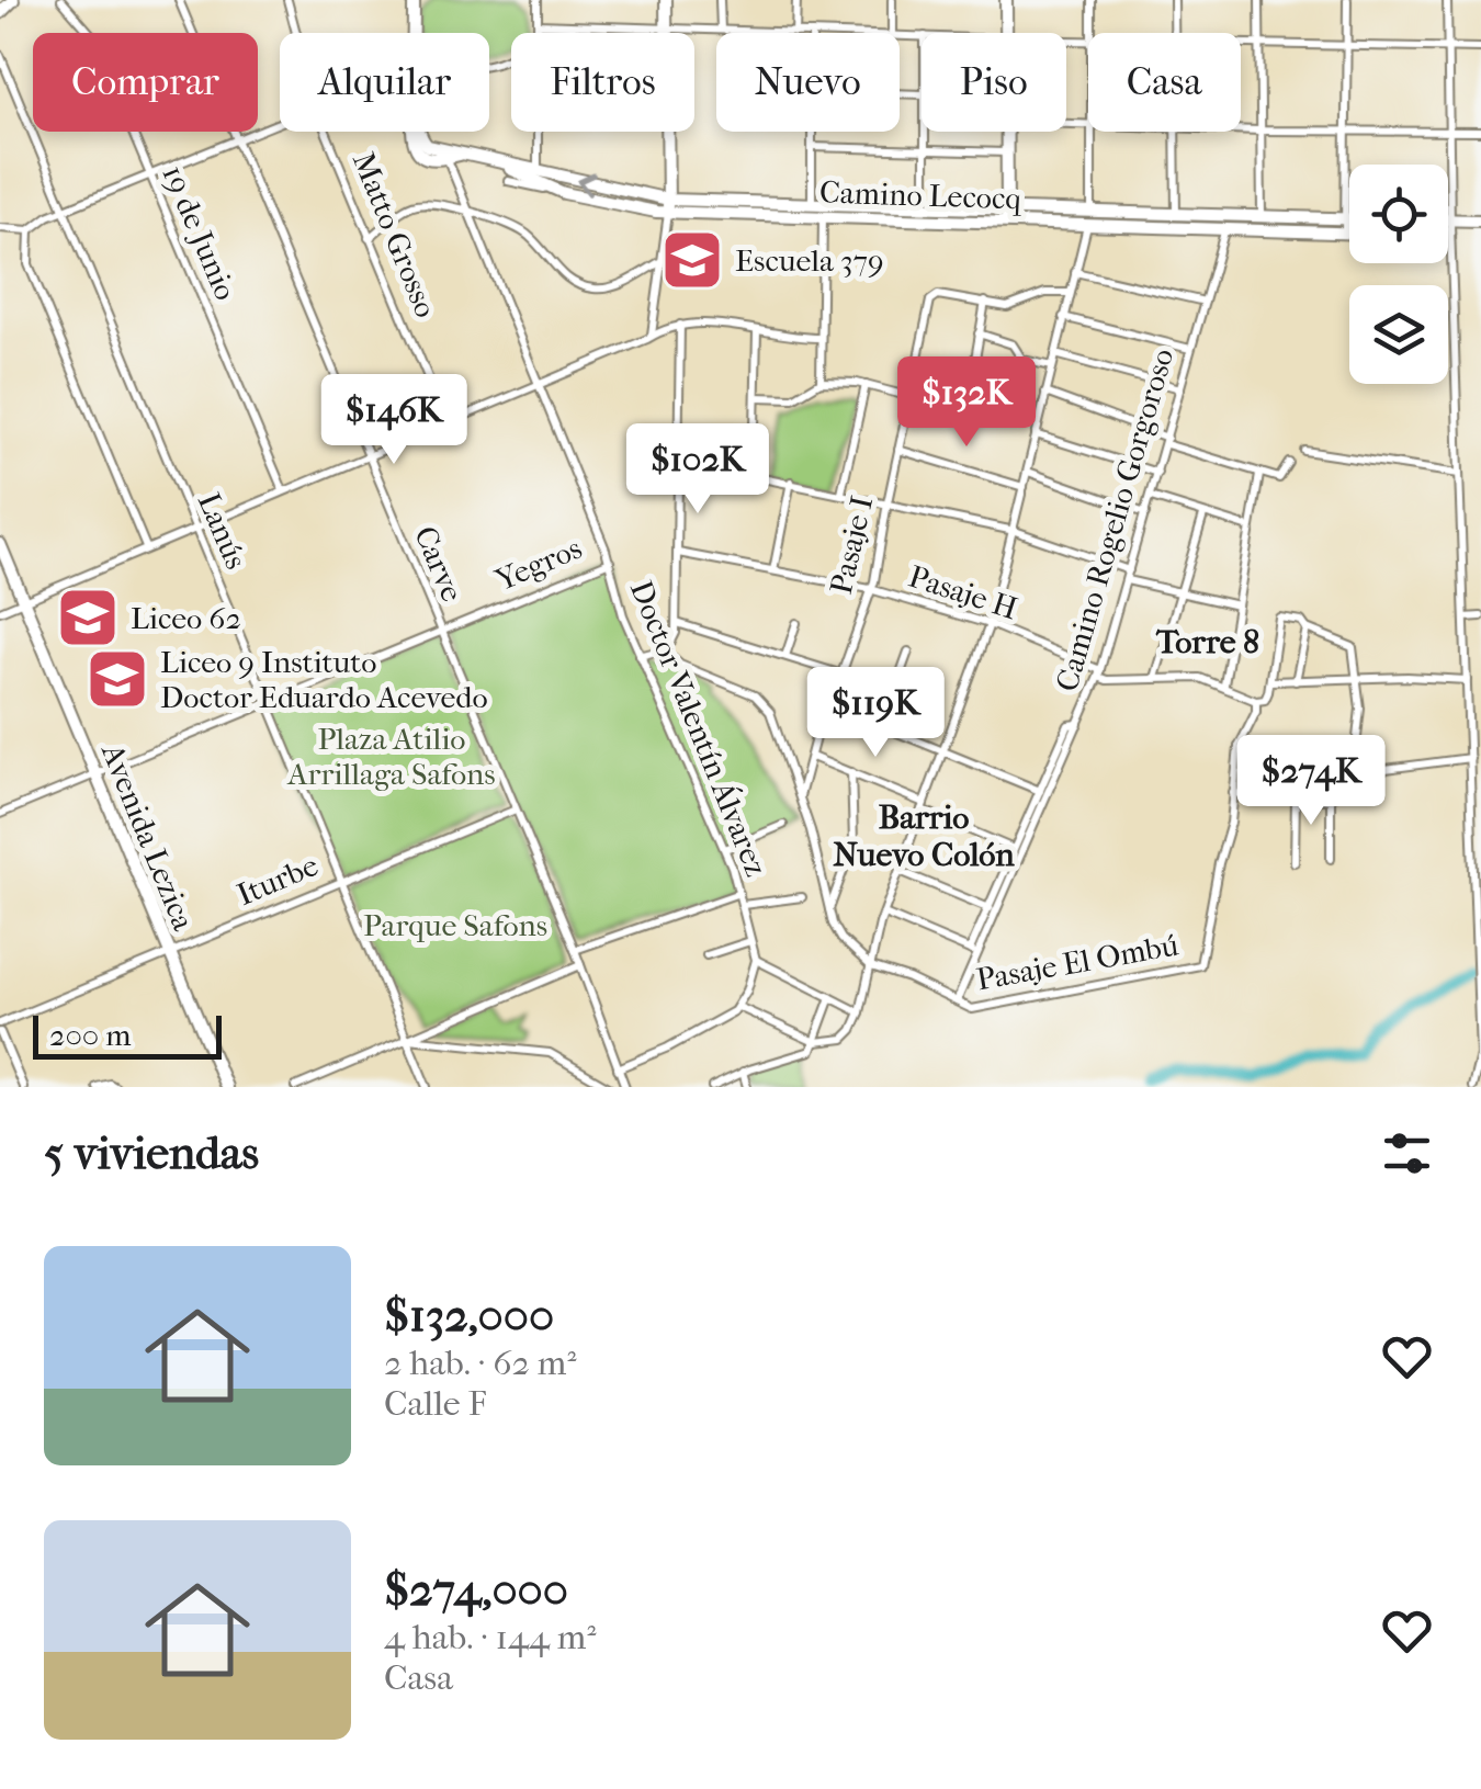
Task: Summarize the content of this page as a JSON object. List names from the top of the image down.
{
  "streets": {
    "street": [
      "Camino Lecocq",
      "19 de Junio",
      "Matto Grosso",
      "Camino Rogelio Gorgoroso",
      "Lanús",
      "Pasaje I",
      "Carve",
      "Yegros",
      "Pasaje H",
      "Doctor Valentín Álvarez",
      "Avenida Lezica",
      "Iturbe",
      "Pasaje El Ombú"
    ]
  },
  "crossings": [
    ["Camino Lecocq", "Camino Rogelio Gorgoroso"],
    ["Camino Lecocq", "Doctor Valentín Álvarez"],
    ["Camino Rogelio Gorgoroso", "Pasaje H"],
    ["Camino Rogelio Gorgoroso", "Pasaje El Ombú"],
    ["Lanús", "Yegros"],
    ["Lanús", "Iturbe"],
    ["Pasaje I", "Pasaje H"],
    ["Carve", "Yegros"],
    ["Carve", "Iturbe"],
    ["Yegros", "Doctor Valentín Álvarez"],
    ["Yegros", "Avenida Lezica"],
    ["Avenida Lezica", "Iturbe"]
  ],
  "districts": ["Torre 8", "Barrio Nuevo Colón"],
  "parks": ["Plaza Atilio Arrillaga Safons", "Parque Safons"],
  "places": {
    "school or university": ["Escuela 379", "Liceo 62", "Liceo 9 Instituto Doctor Eduardo Acevedo"]
  },
  "scale_bar": "200 m",
  "page": {
    "chip": [
      "Comprar",
      "Alquilar",
      "Filtros",
      "Nuevo",
      "Piso",
      "Casa"
    ],
    "price": [
      "$132K",
      "$146K",
      "$102K",
      "$119K",
      "$274K"
    ],
    "scale": "200 m",
    "heading": "5 viviendas",
    "list": [
      {
        "name": "$132,000",
        "note": "2 hab. · 62 m² · Calle F"
      },
      {
        "name": "$274,000",
        "note": "4 hab. · 144 m² · Casa"
      }
    ]
  }
}
